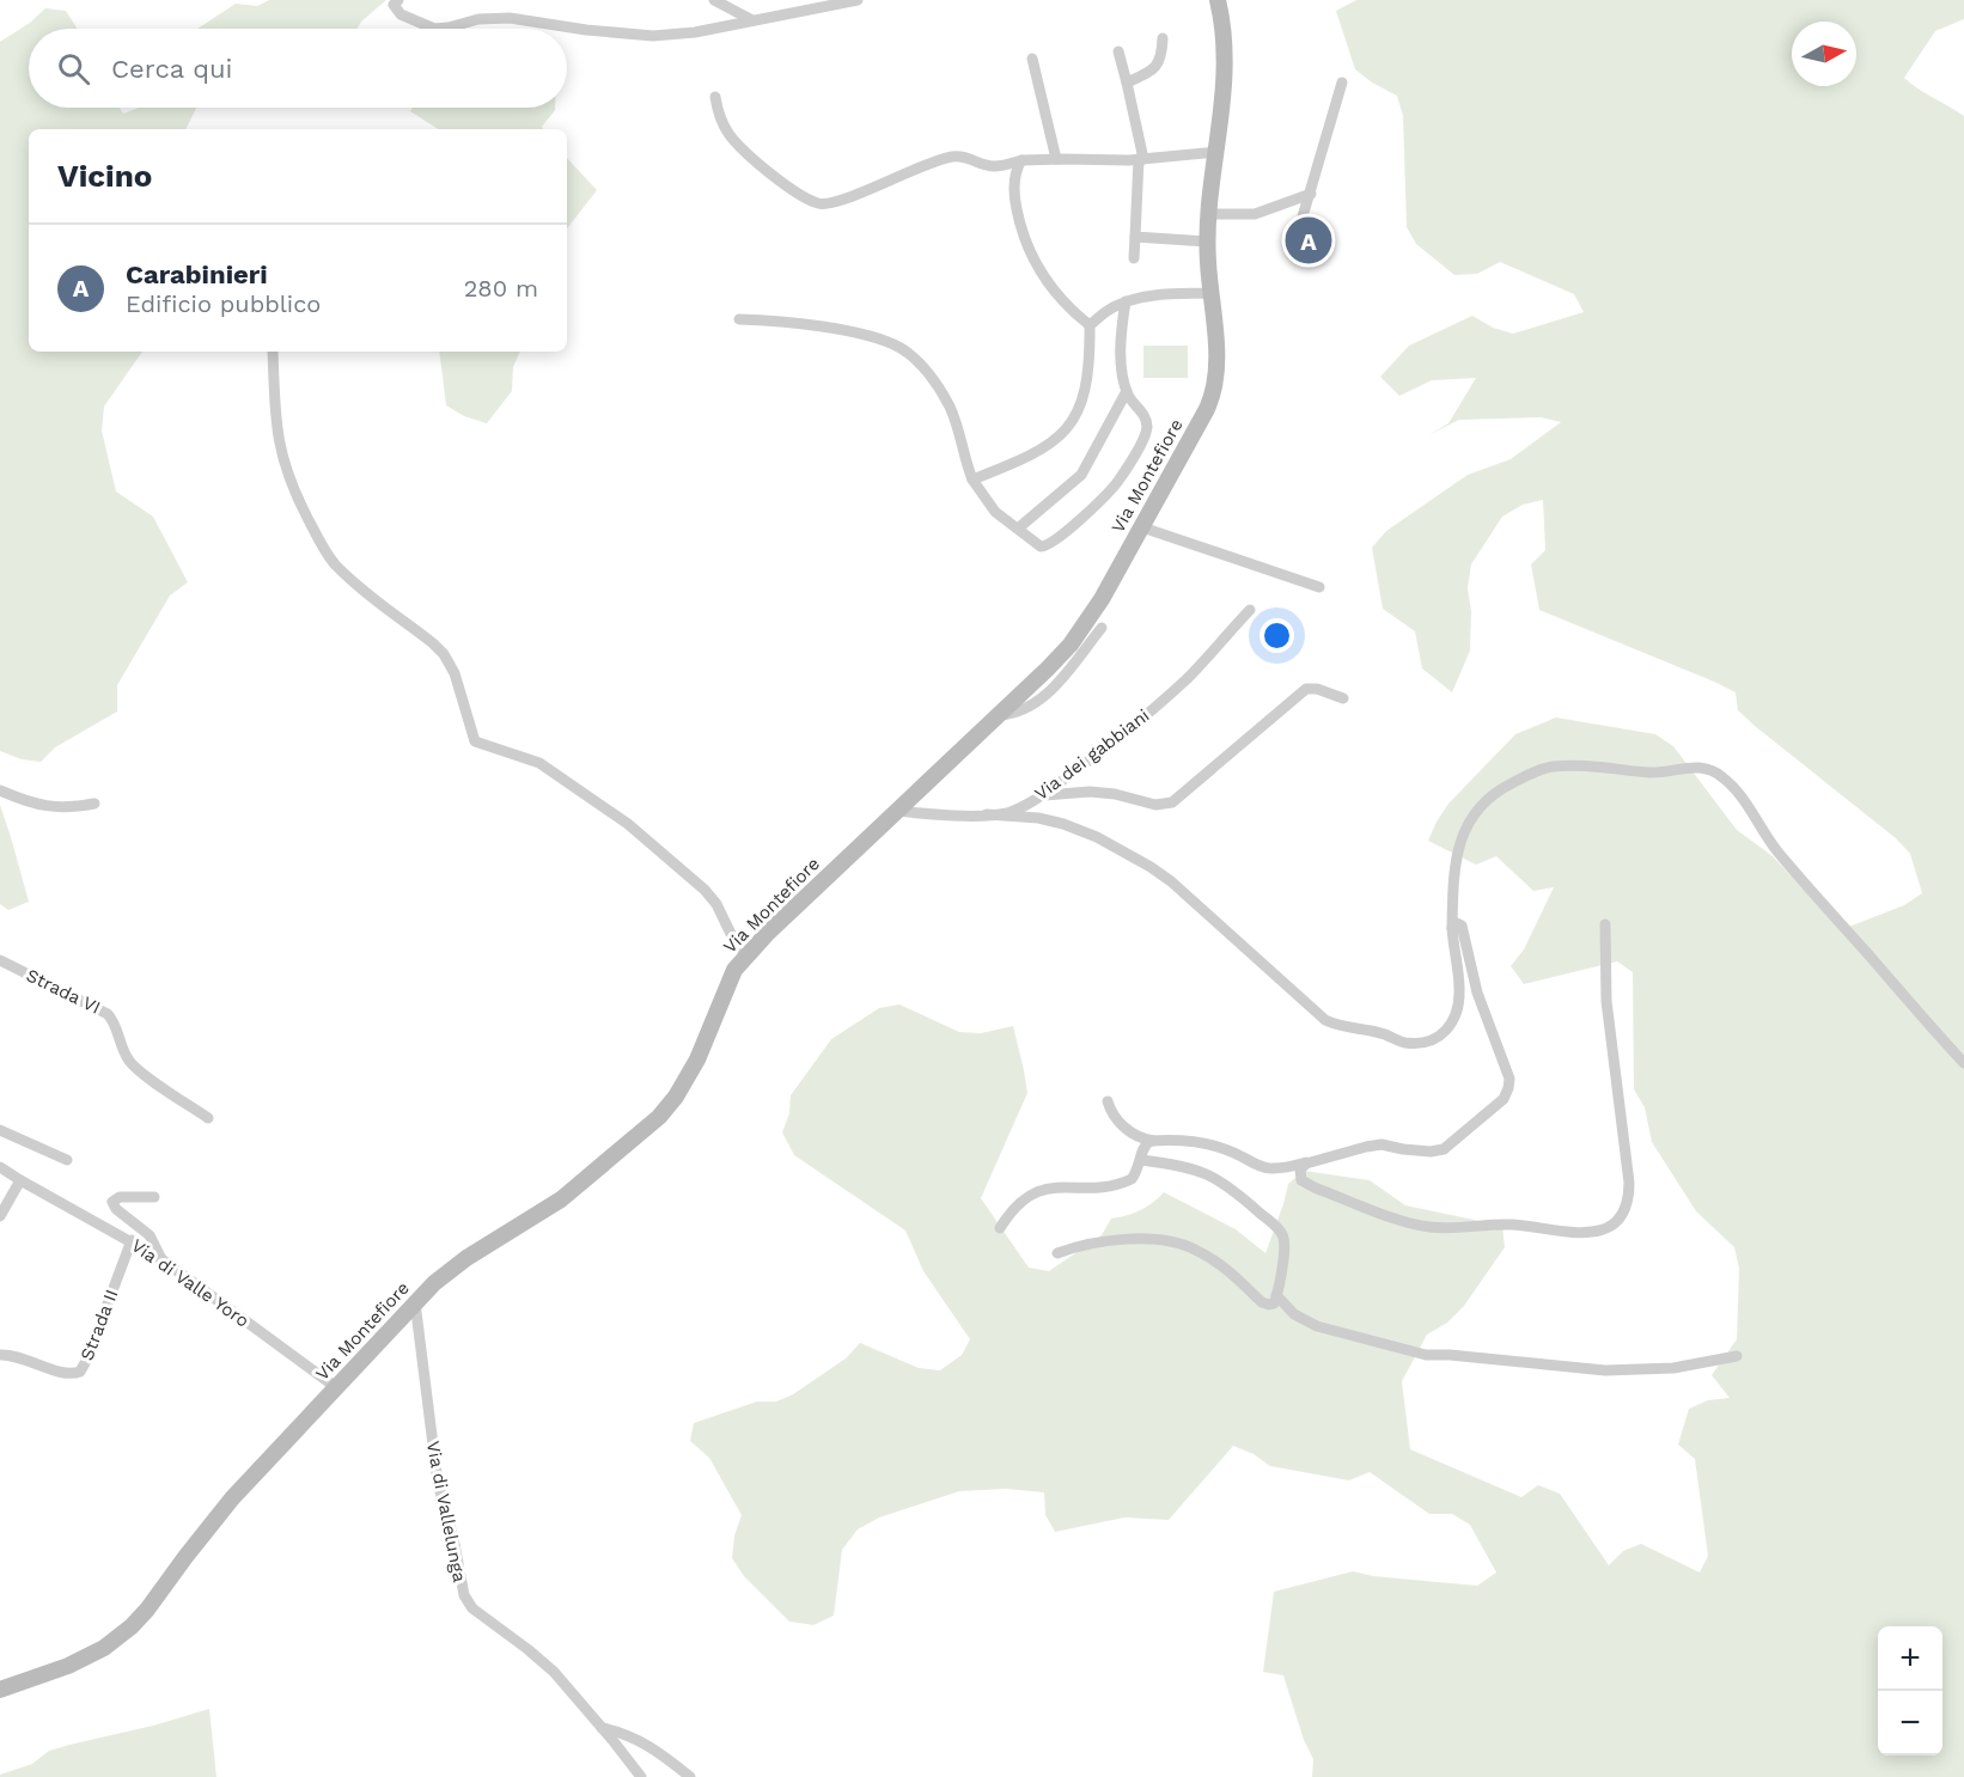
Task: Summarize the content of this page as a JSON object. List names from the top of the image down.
{
  "streets": {
    "main road": ["Via Montefiore"],
    "street": [
      "Via dei gabbiani",
      "Strada VI",
      "Via di Valle Yoro",
      "Strada II",
      "Via di Vallelunga"
    ]
  },
  "crossings": [
    ["Via Montefiore", "Via dei gabbiani"],
    ["Via Montefiore", "Via di Valle Yoro"],
    ["Via Montefiore", "Via di Vallelunga"],
    ["Via di Valle Yoro", "Strada II"]
  ],
  "north": "right",
  "page": {
    "search": "Cerca qui",
    "heading": "Vicino",
    "pins": "A",
    "list": [
      {
        "mark": "A",
        "name": "Carabinieri",
        "note": "Edificio pubblico",
        "value": "280 m"
      }
    ],
    "map_buttons": ["+", "−"]
  }
}
